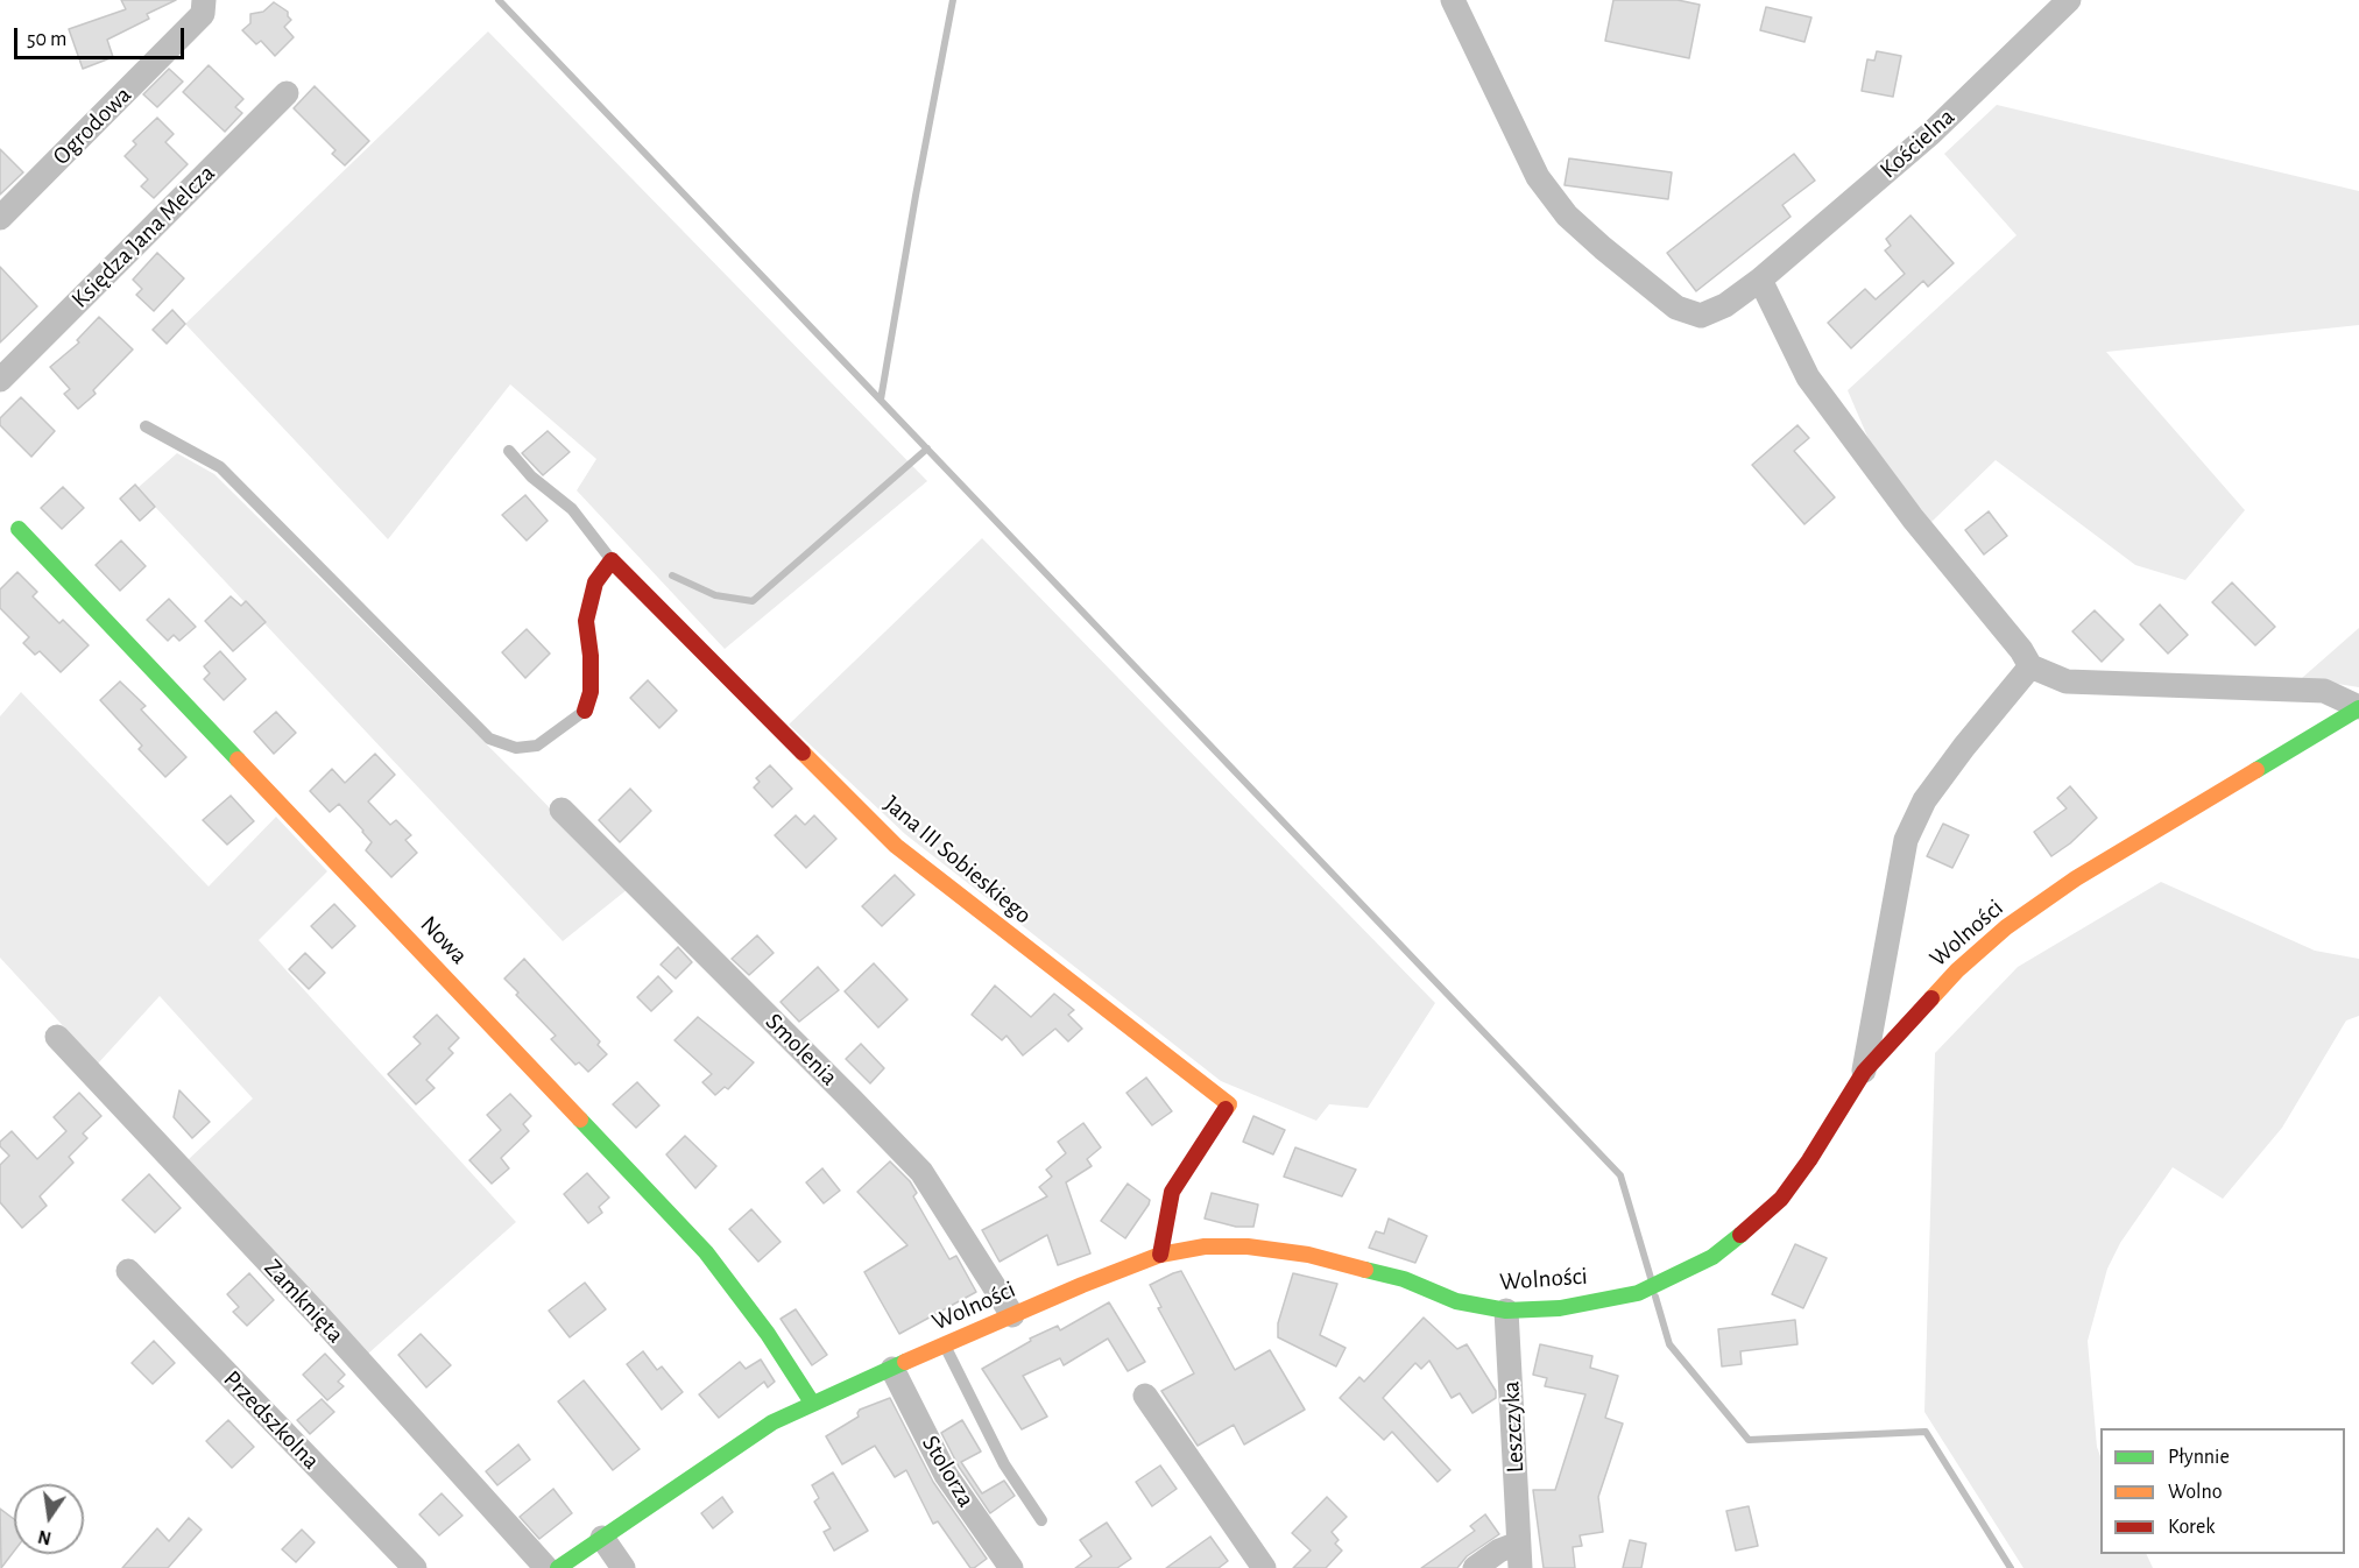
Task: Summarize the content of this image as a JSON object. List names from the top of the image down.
{
  "streets": {
    "street": [
      "Ogrodowa",
      "Kościelna",
      "Księdza Jana Melcza",
      "Jana III Sobieskiego",
      "Wolności",
      "Nowa",
      "Smolenia",
      "Zamknięta",
      "Przedszkolna",
      "Leszczyka",
      "Stolorza"
    ]
  },
  "crossings": [
    ["Jana III Sobieskiego", "Wolności"],
    ["Wolności", "Nowa"],
    ["Wolności", "Smolenia"],
    ["Wolności", "Leszczyka"],
    ["Wolności", "Stolorza"]
  ],
  "legend": ["Płynnie", "Wolno", "Korek"],
  "scale_bar": "50 m",
  "north": "bottom"
}
